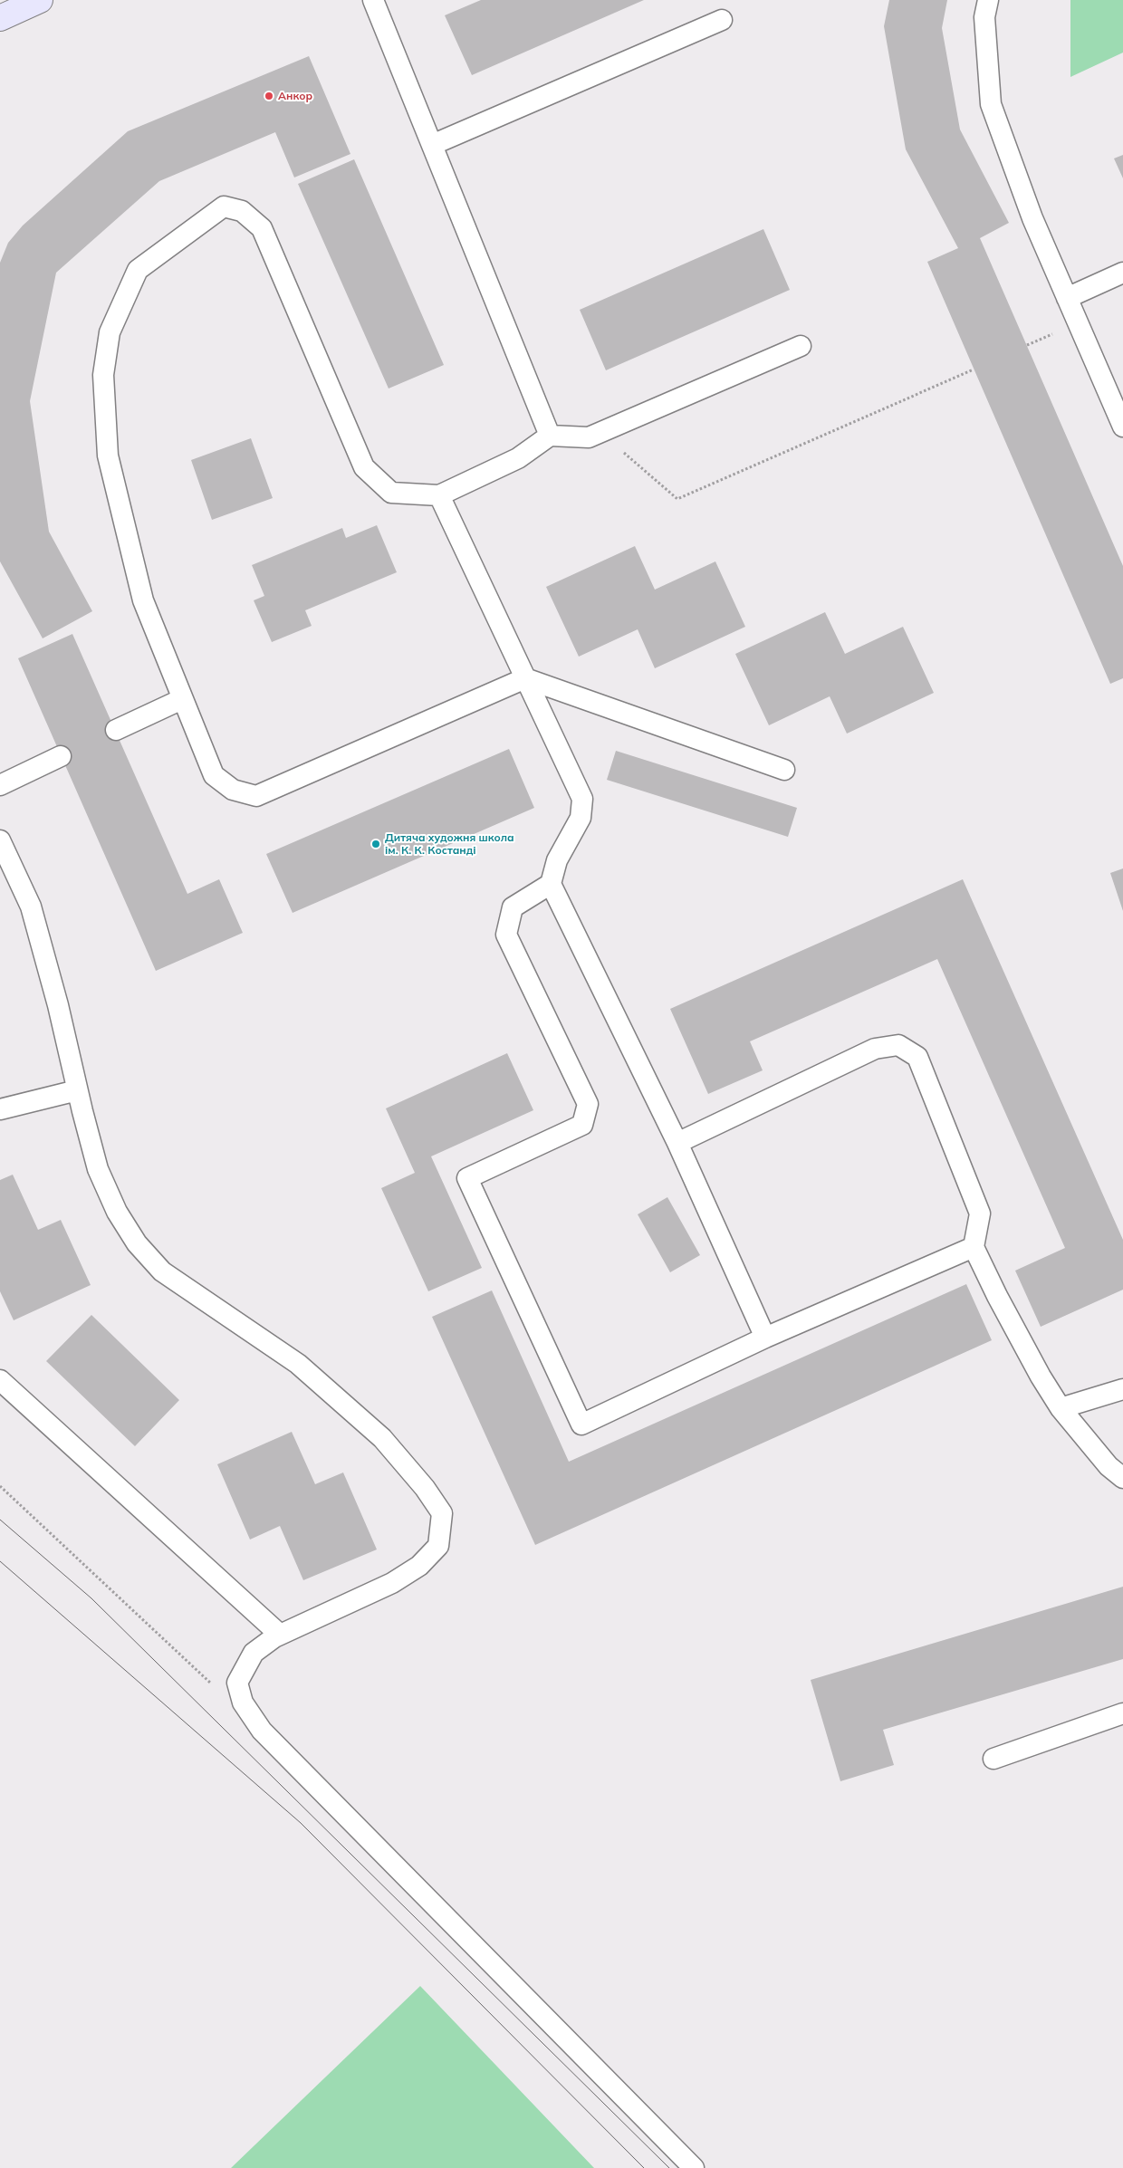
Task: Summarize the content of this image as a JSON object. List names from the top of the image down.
{
  "places": ["Анкор", "Дитяча художня школа ім. К. К. Костанді"]
}
